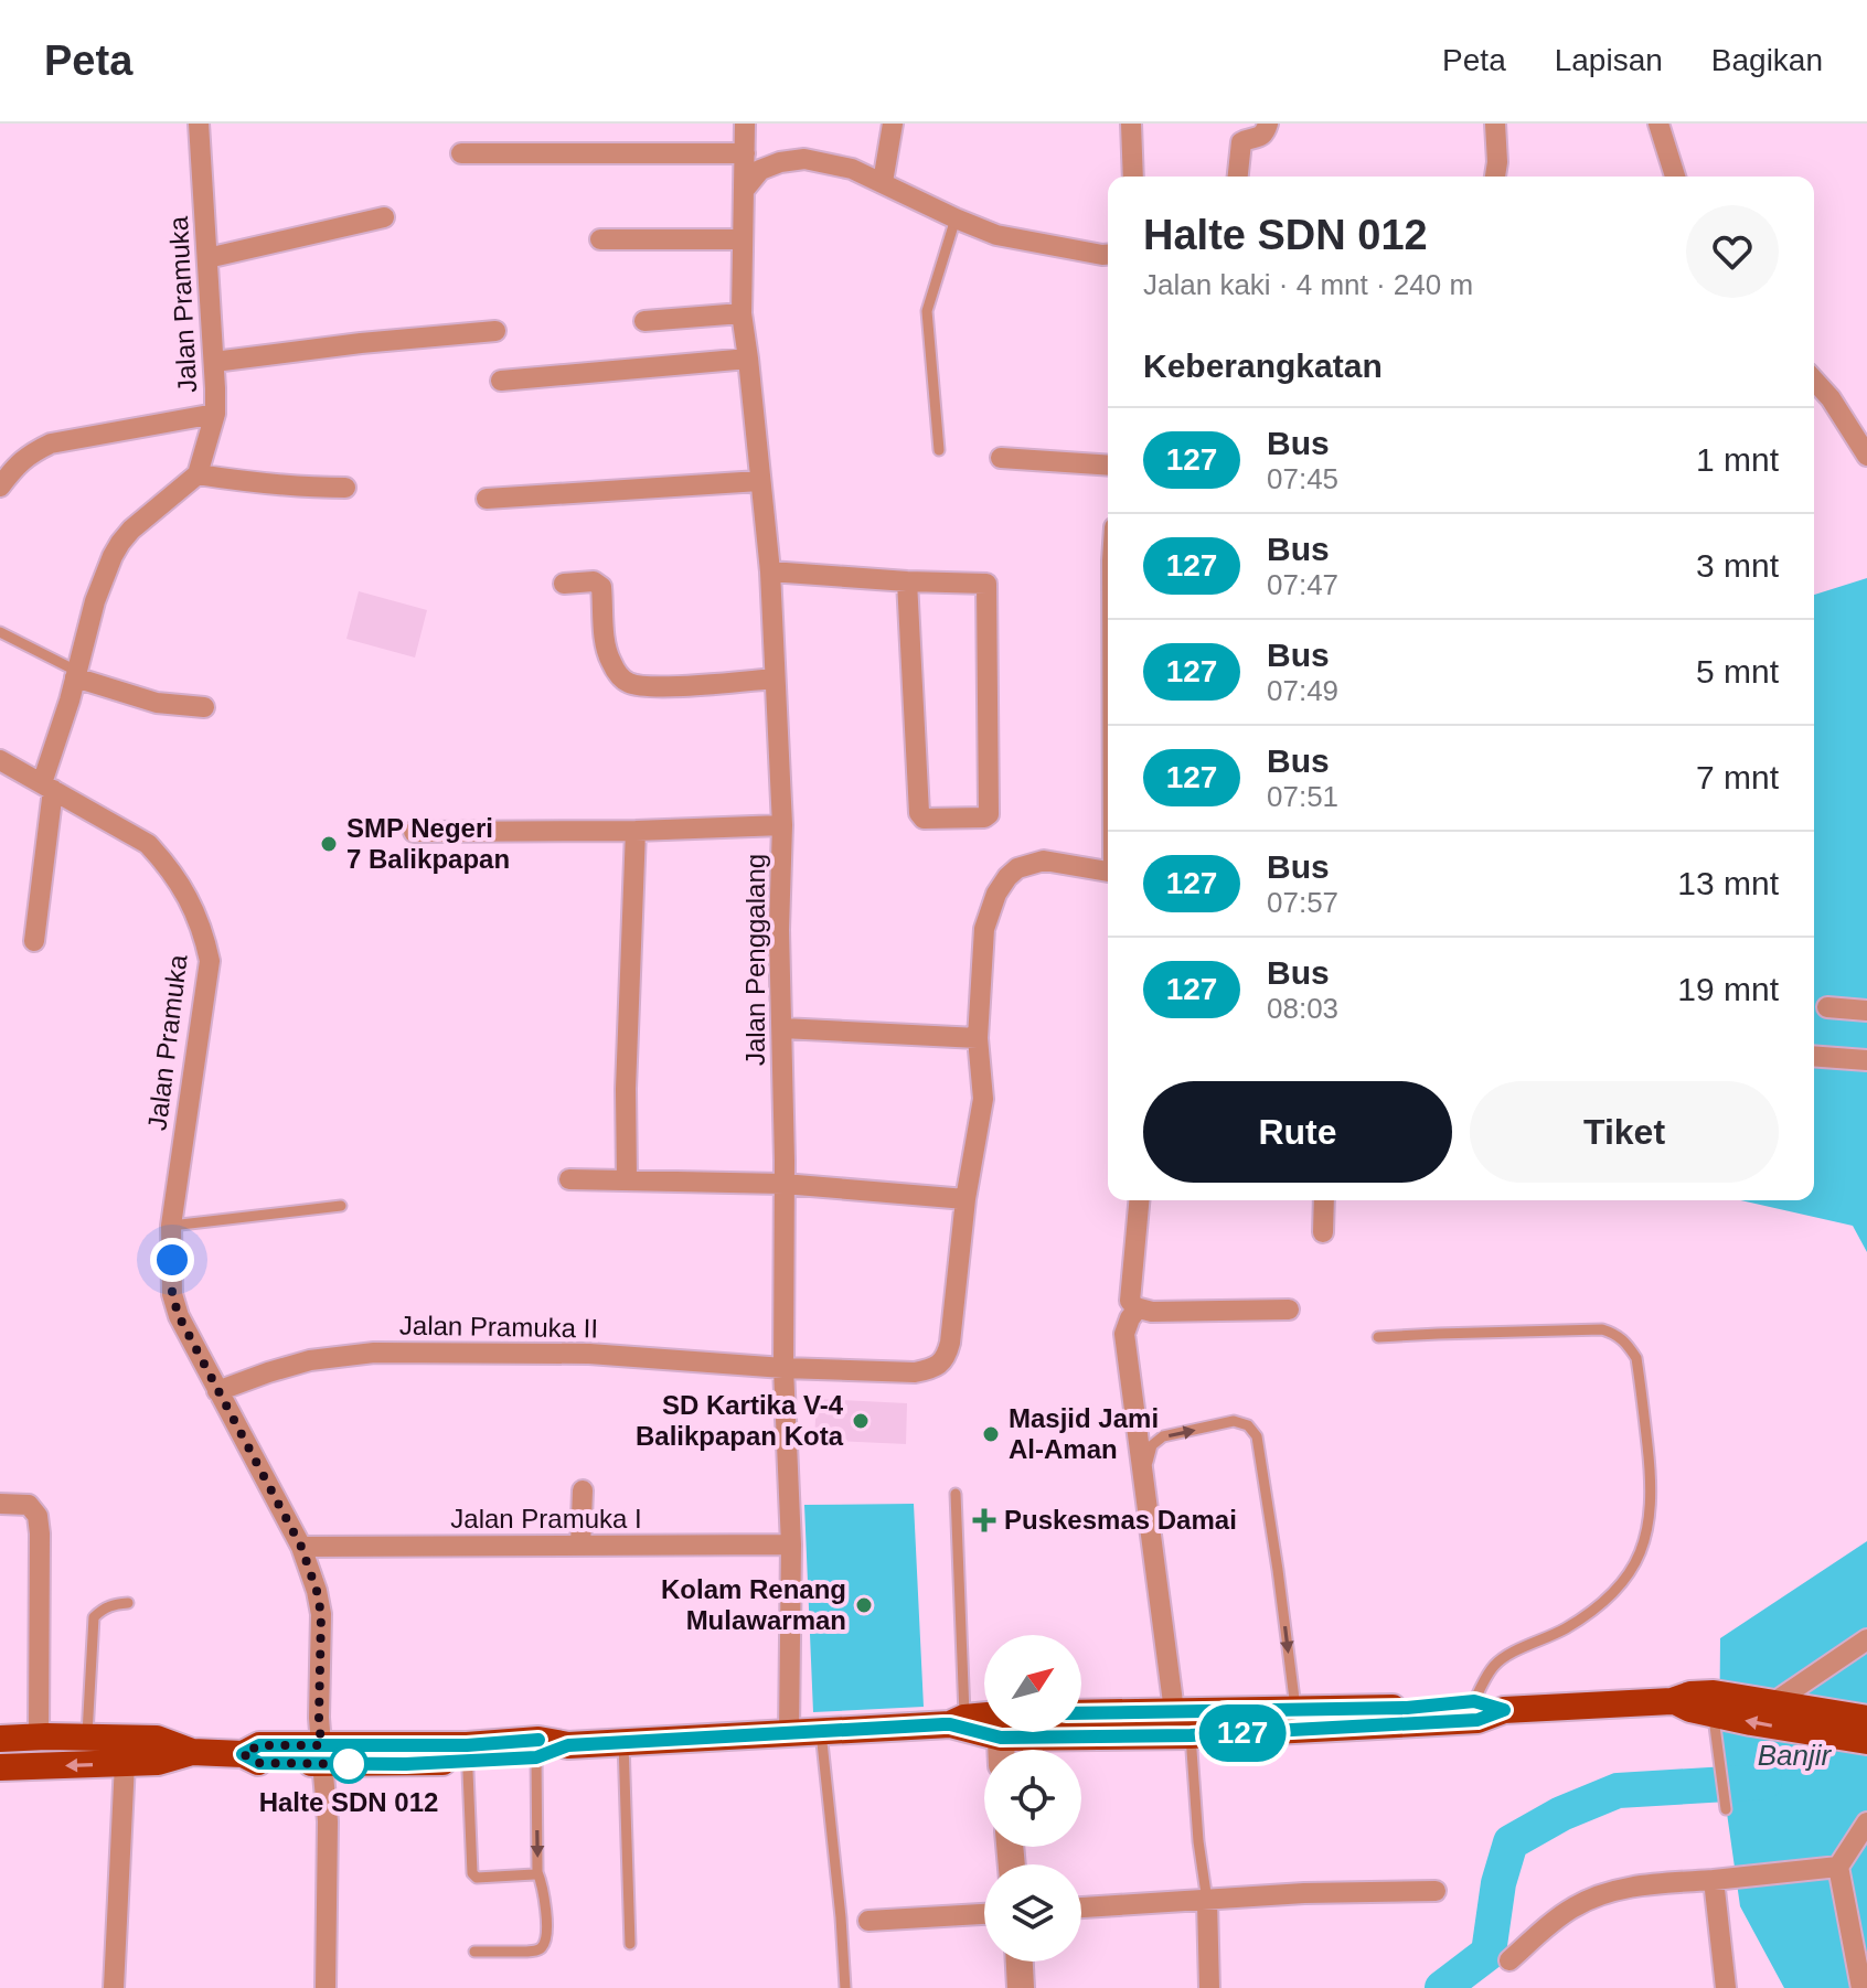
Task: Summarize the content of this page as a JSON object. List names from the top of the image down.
{
  "streets": {
    "street": [
      "Jalan Pramuka",
      "Jalan Penggalang",
      "Jalan Pramuka II",
      "Jalan Pramuka I"
    ]
  },
  "crossings": [
    ["Jalan Pramuka", "Jalan Pramuka II"],
    ["Jalan Pramuka", "Jalan Pramuka I"],
    ["Jalan Penggalang", "Jalan Pramuka II"],
    ["Jalan Penggalang", "Jalan Pramuka I"]
  ],
  "water": ["Banjir"],
  "places": {
    "other": [
      "SMP Negeri 7 Balikpapan",
      "SD Kartika V-4 Balikpapan Kota",
      "Masjid Jami Al-Aman",
      "Kolam Renang Mulawarman",
      "Halte SDN 012"
    ],
    "health": ["Puskesmas Damai"]
  },
  "lines": ["bus line 127"],
  "north": "top right",
  "page": {
    "header": "Peta",
    "nav": ["Peta", "Lapisan", "Bagikan"],
    "on_map": "127",
    "heading": [
      ["Halte SDN 012", "Jalan kaki · 4 mnt · 240 m"],
      "Keberangkatan"
    ],
    "list": [
      {
        "mark": "127",
        "name": "Bus",
        "note": "07:45",
        "value": "1 mnt"
      },
      {
        "mark": "127",
        "name": "Bus",
        "note": "07:47",
        "value": "3 mnt"
      },
      {
        "mark": "127",
        "name": "Bus",
        "note": "07:49",
        "value": "5 mnt"
      },
      {
        "mark": "127",
        "name": "Bus",
        "note": "07:51",
        "value": "7 mnt"
      },
      {
        "mark": "127",
        "name": "Bus",
        "note": "07:57",
        "value": "13 mnt"
      },
      {
        "mark": "127",
        "name": "Bus",
        "note": "08:03",
        "value": "19 mnt"
      }
    ],
    "buttons": ["Rute", "Tiket"]
  }
}
